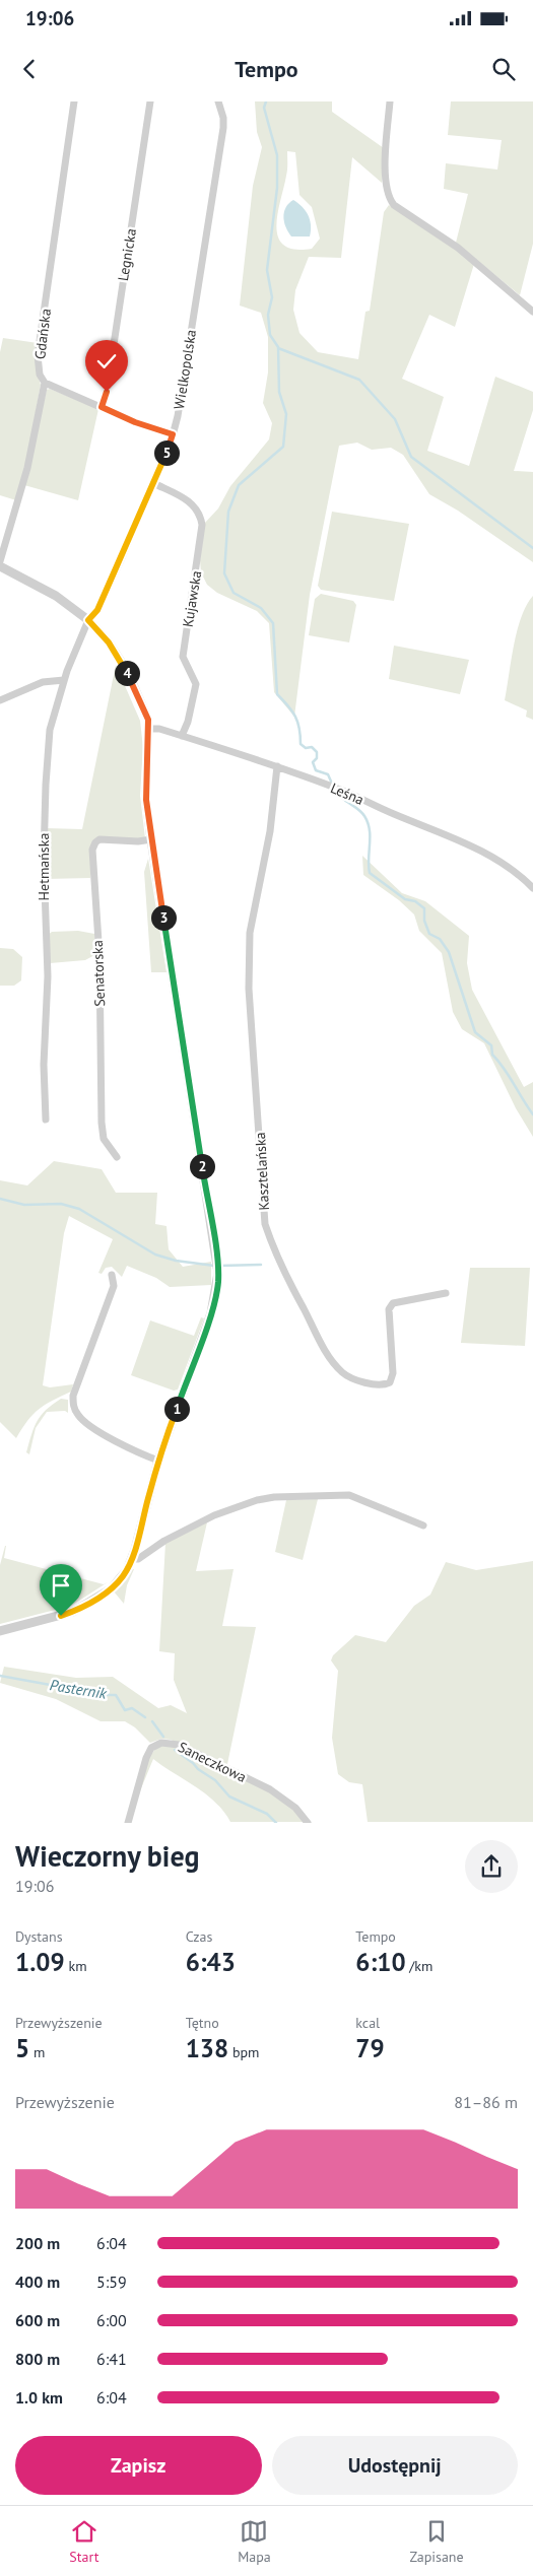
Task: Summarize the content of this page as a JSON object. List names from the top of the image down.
{
  "streets": {
    "street": [
      "Legnicka",
      "Gdańska",
      "Wielkopolska",
      "Kujawska",
      "Leśna",
      "Hetmańska",
      "Senatorska",
      "Kasztelańska",
      "Saneczkowa"
    ]
  },
  "crossings": [
    ["Wielkopolska", "Kujawska"],
    ["Wielkopolska", "Hetmańska"],
    ["Kujawska", "Leśna"],
    ["Leśna", "Kasztelańska"]
  ],
  "water": ["Pasternik"],
  "page": {
    "status": "19:06",
    "header": "Tempo",
    "pins": [
      "5",
      "4",
      "3",
      "2",
      "1"
    ],
    "heading": ["Wieczorny bieg", "19:06"],
    "stats": [
      ["Dystans", "1.09 km"],
      ["Czas", "6:43"],
      ["Tempo", "6:10 /km"],
      ["Przewyższenie", "5 m"],
      ["Tętno", "138 bpm"],
      ["kcal", "79"]
    ],
    "chart": ["Przewyższenie", "81–86 m"],
    "list": [
      {
        "name": "200 m",
        "note": "6:04"
      },
      {
        "name": "400 m",
        "note": "5:59"
      },
      {
        "name": "600 m",
        "note": "6:00"
      },
      {
        "name": "800 m",
        "note": "6:41"
      },
      {
        "name": "1.0 km",
        "note": "6:04"
      }
    ],
    "buttons": ["Zapisz", "Udostępnij"],
    "tabs": ["Start", "Mapa", "Zapisane"]
  }
}
